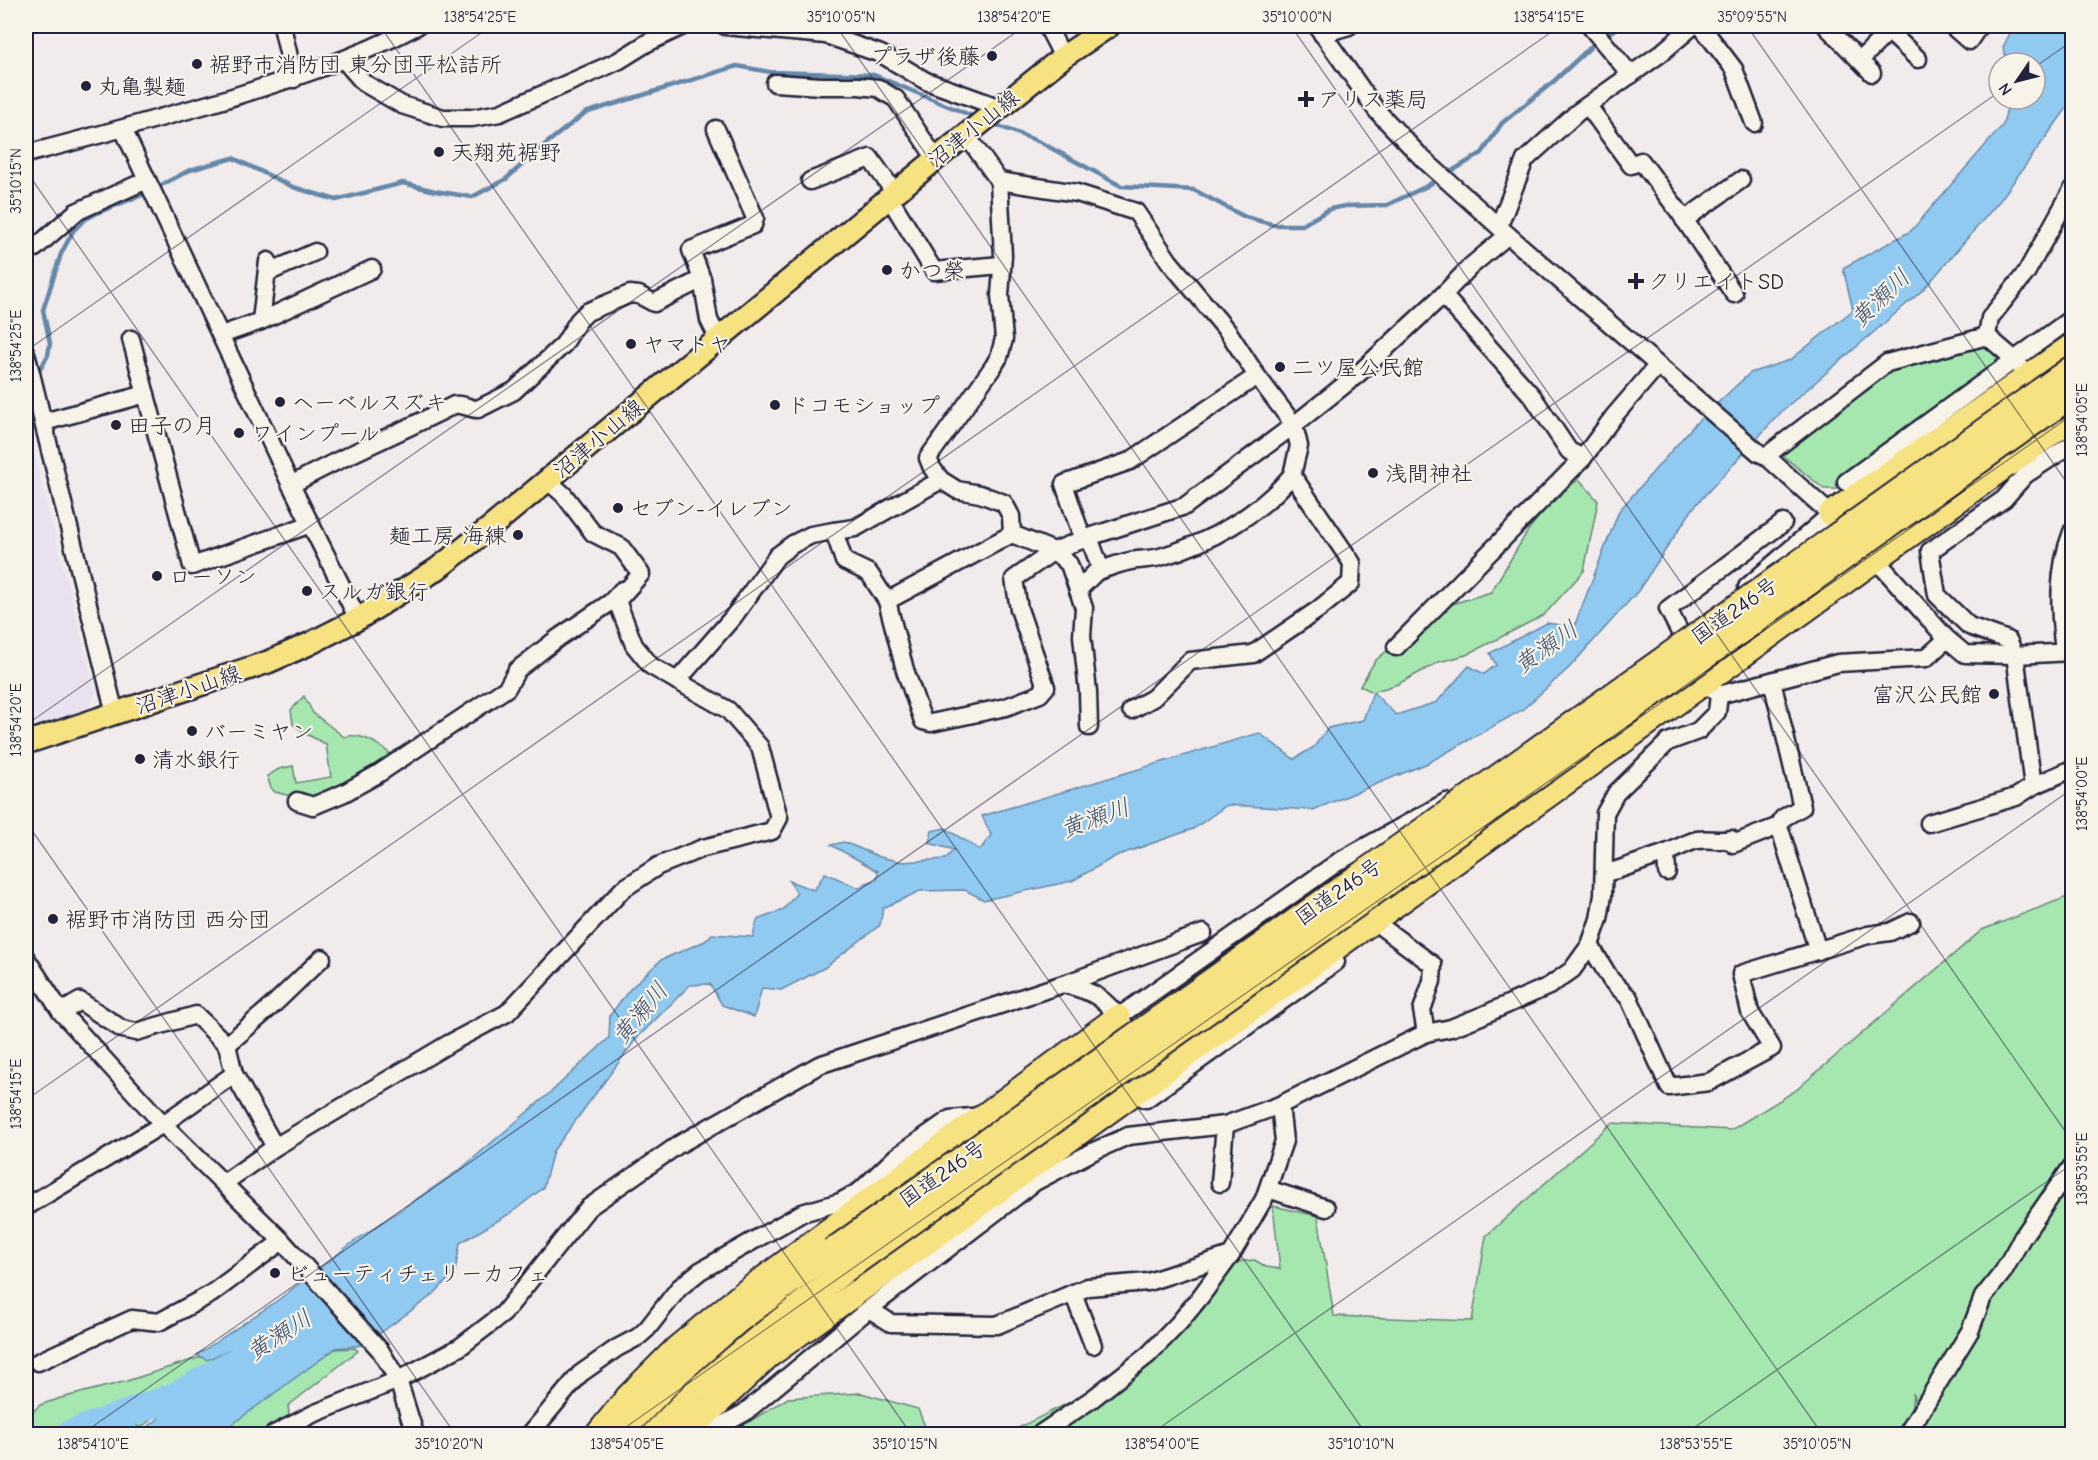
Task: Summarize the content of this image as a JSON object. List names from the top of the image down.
{
  "streets": {
    "highway": ["国道246号"],
    "main road": ["沼津小山線"]
  },
  "water": ["黄瀬川"],
  "places": {
    "other": [
      "プラザ後藤",
      "裾野市消防団 東分団平松詰所",
      "丸亀製麺",
      "天翔苑裾野",
      "かつ榮",
      "ヤマトヤ",
      "二ツ屋公民館",
      "ヘーベルスズキ",
      "ドコモショップ",
      "田子の月",
      "ワインプール",
      "浅間神社",
      "セブン-イレブン",
      "麺工房 海練",
      "ローソン",
      "スルガ銀行",
      "富沢公民館",
      "バーミヤン",
      "清水銀行",
      "裾野市消防団 西分団",
      "ビューティチェリーカフェ"
    ],
    "health": ["アリス薬局", "クリエイトSD"]
  },
  "north": "bottom left",
  "coordinates": [
    "138°54'25\"E",
    "35°10'05\"N",
    "138°54'20\"E",
    "35°10'00\"N",
    "138°54'15\"E",
    "35°09'55\"N",
    "35°10'15\"N",
    "138°54'05\"E",
    "138°54'00\"E",
    "138°53'55\"E",
    "138°54'10\"E",
    "35°10'20\"N",
    "35°10'10\"N"
  ]
}
